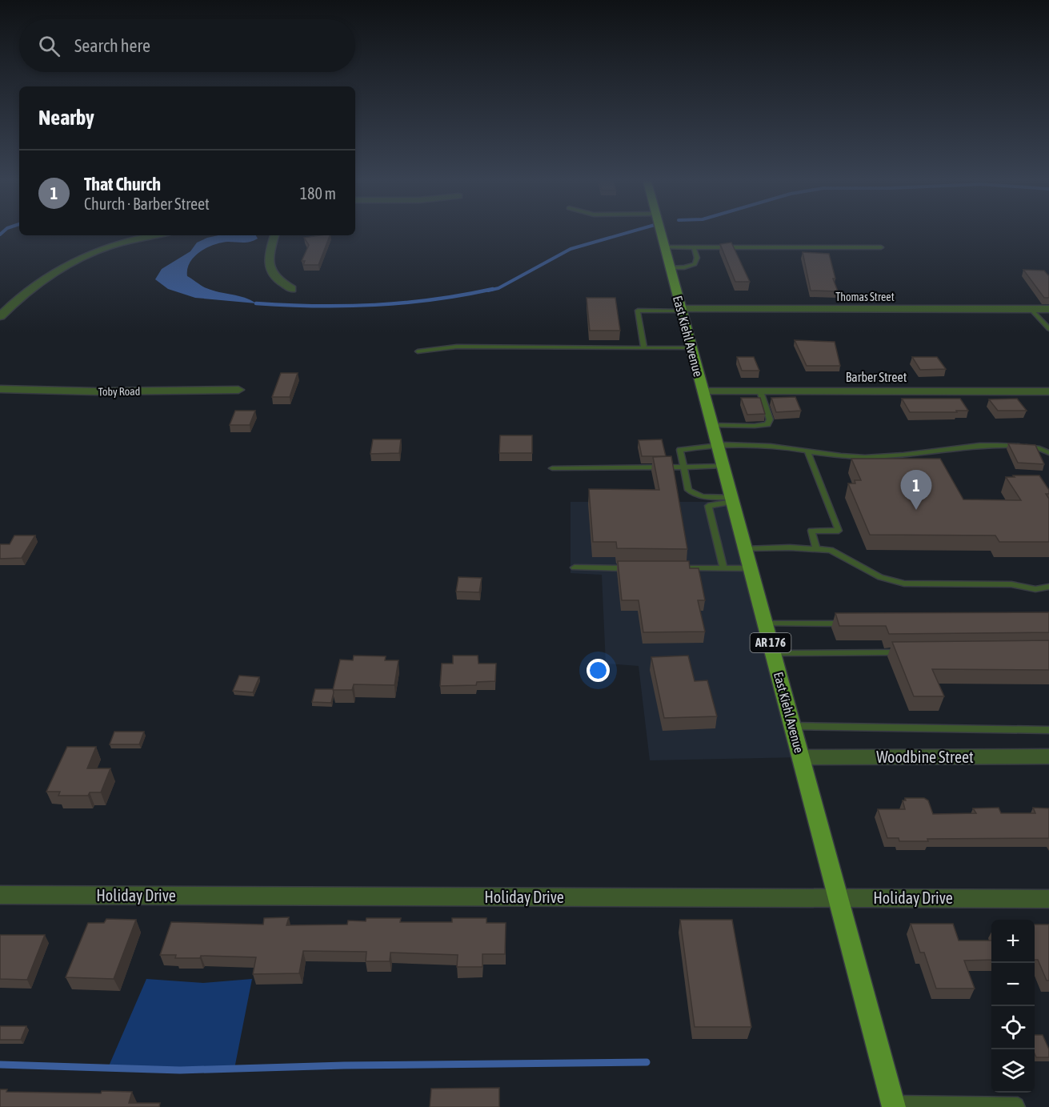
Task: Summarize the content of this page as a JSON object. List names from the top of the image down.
{
  "streets": {
    "main road": ["East Kiehl Avenue", "AR 176"],
    "street": [
      "Thomas Street",
      "Barber Street",
      "Toby Road",
      "Woodbine Street",
      "Holiday Drive"
    ]
  },
  "crossings": [
    ["Thomas Street", "East Kiehl Avenue"],
    ["East Kiehl Avenue", "Barber Street"],
    ["East Kiehl Avenue", "Woodbine Street"],
    ["East Kiehl Avenue", "Holiday Drive"]
  ],
  "page": {
    "search": "Search here",
    "heading": "Nearby",
    "list": [
      {
        "mark": "1",
        "name": "That Church",
        "note": "Church · Barber Street",
        "value": "180 m"
      }
    ],
    "pins": "1",
    "map_buttons": ["+", "−"]
  }
}
